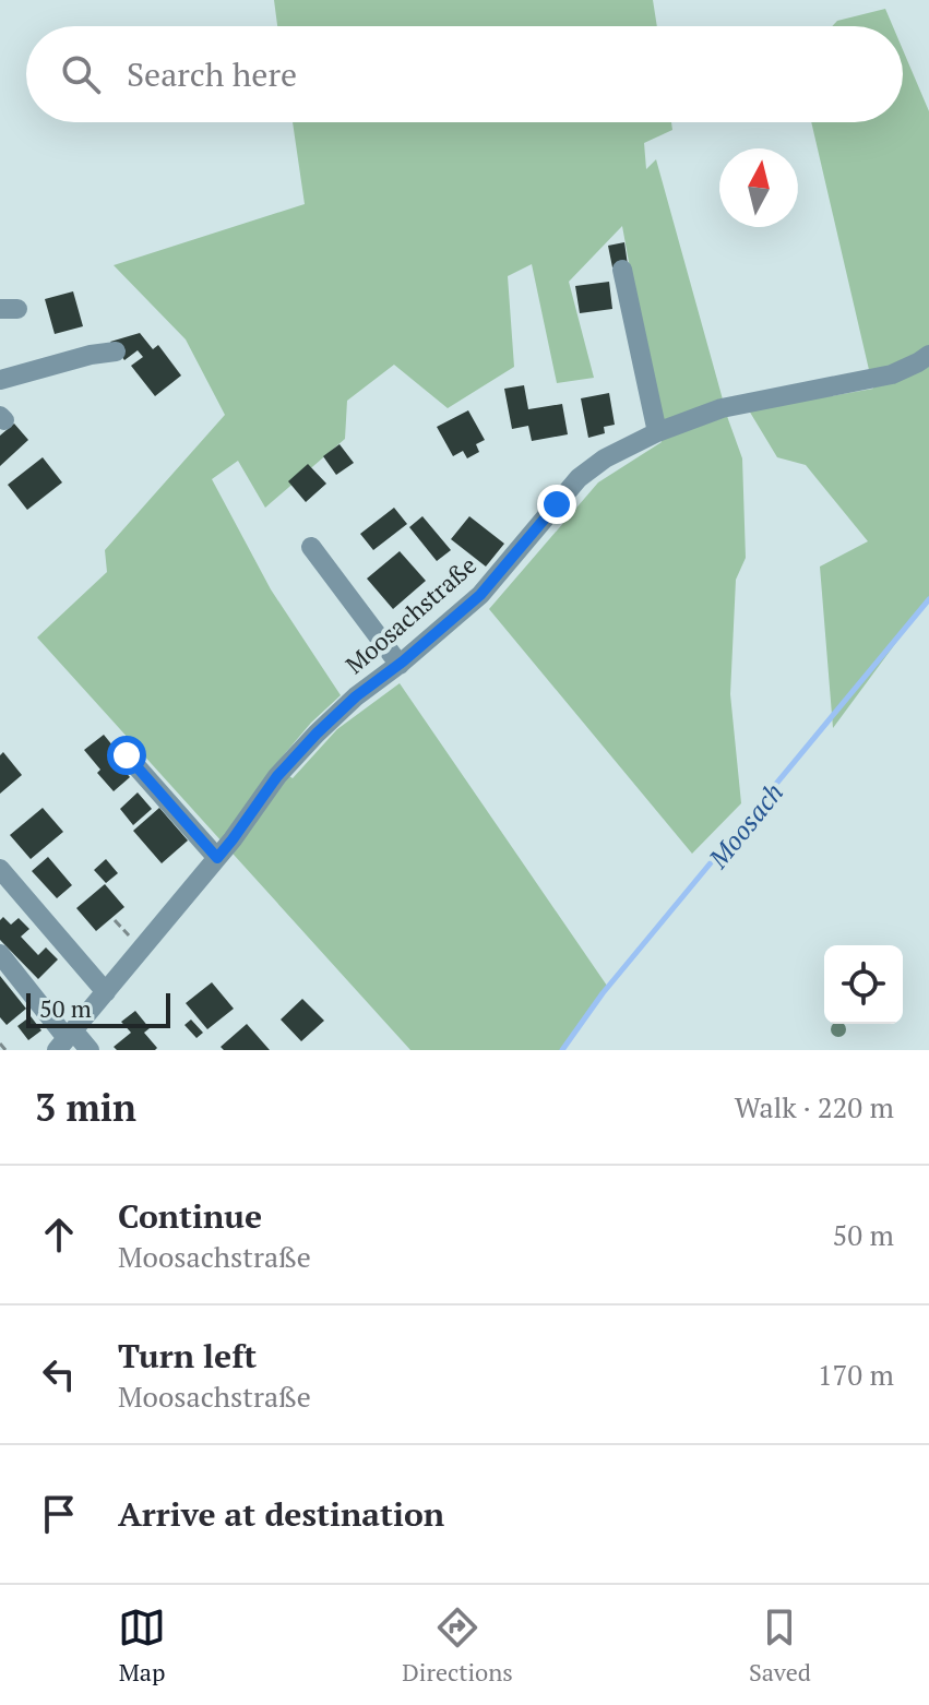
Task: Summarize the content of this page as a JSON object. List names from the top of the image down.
{
  "streets": {
    "street": ["Moosachstraße"]
  },
  "water": ["Moosach"],
  "scale_bar": "50 m",
  "north": "top",
  "page": {
    "search": "Search here",
    "scale": "50 m",
    "heading": ["3 min", "Walk · 220 m"],
    "list": [
      ["Continue", "Moosachstraße", "50 m"],
      ["Turn left", "Moosachstraße", "170 m"],
      "Arrive at destination"
    ],
    "nav": ["Map", "Directions", "Saved"]
  }
}
